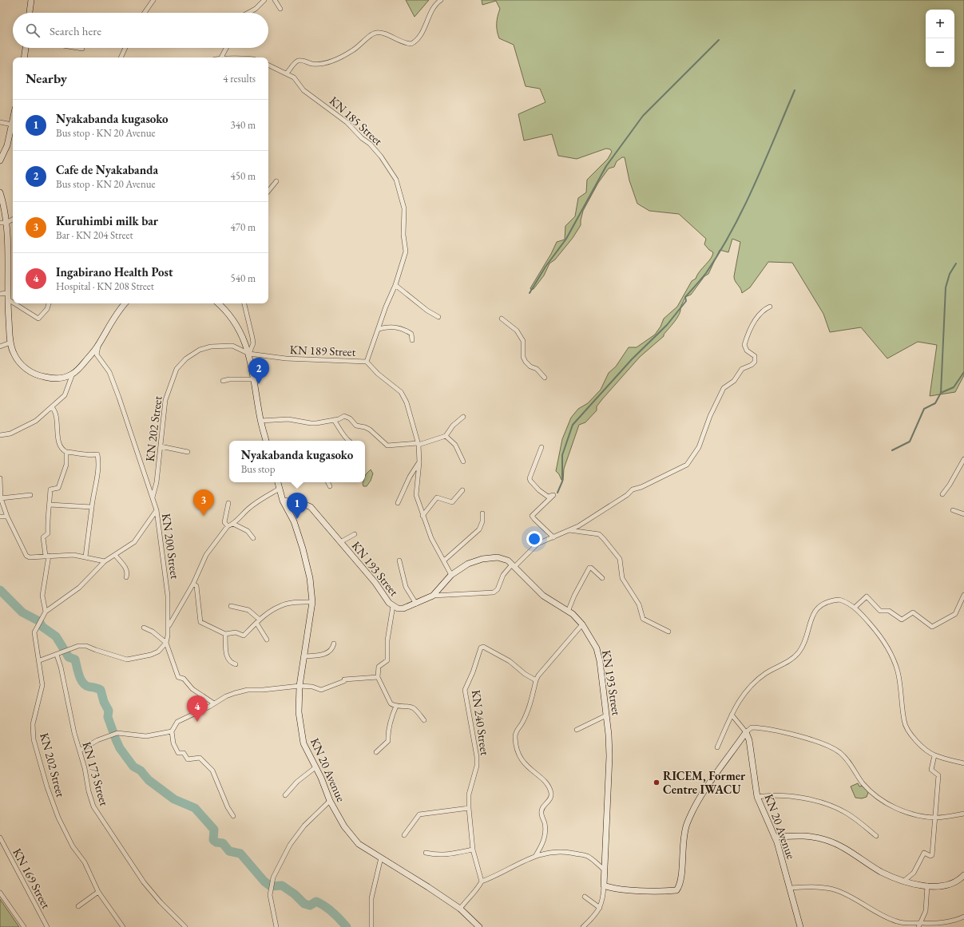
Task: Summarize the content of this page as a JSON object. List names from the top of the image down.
{
  "streets": {
    "street": [
      "KN 185 Street",
      "KN 189 Street",
      "KN 202 Street",
      "KN 200 Street",
      "KN 193 Street",
      "KN 240 Street",
      "KN 20 Avenue",
      "KN 173 Street",
      "KN 169 Street"
    ]
  },
  "crossings": [
    ["KN 185 Street", "KN 189 Street"],
    ["KN 189 Street", "KN 202 Street"],
    ["KN 189 Street", "KN 193 Street"],
    ["KN 202 Street", "KN 200 Street"],
    ["KN 193 Street", "KN 20 Avenue"]
  ],
  "places": ["RICEM, Former Centre IWACU"],
  "page": {
    "map_buttons": ["+", "−"],
    "search": "Search here",
    "heading": ["Nearby", "4 results"],
    "list": [
      {
        "mark": "1",
        "name": "Nyakabanda kugasoko",
        "note": "Bus stop · KN 20 Avenue",
        "value": "340 m"
      },
      {
        "mark": "2",
        "name": "Cafe de Nyakabanda",
        "note": "Bus stop · KN 20 Avenue",
        "value": "450 m"
      },
      {
        "mark": "3",
        "name": "Kuruhimbi milk bar",
        "note": "Bar · KN 204 Street",
        "value": "470 m"
      },
      {
        "mark": "4",
        "name": "Ingabirano Health Post",
        "note": "Hospital · KN 208 Street",
        "value": "540 m"
      }
    ],
    "pins": [
      "2",
      "3",
      "1",
      "4"
    ],
    "popup": ["Nyakabanda kugasoko", "Bus stop"]
  }
}
